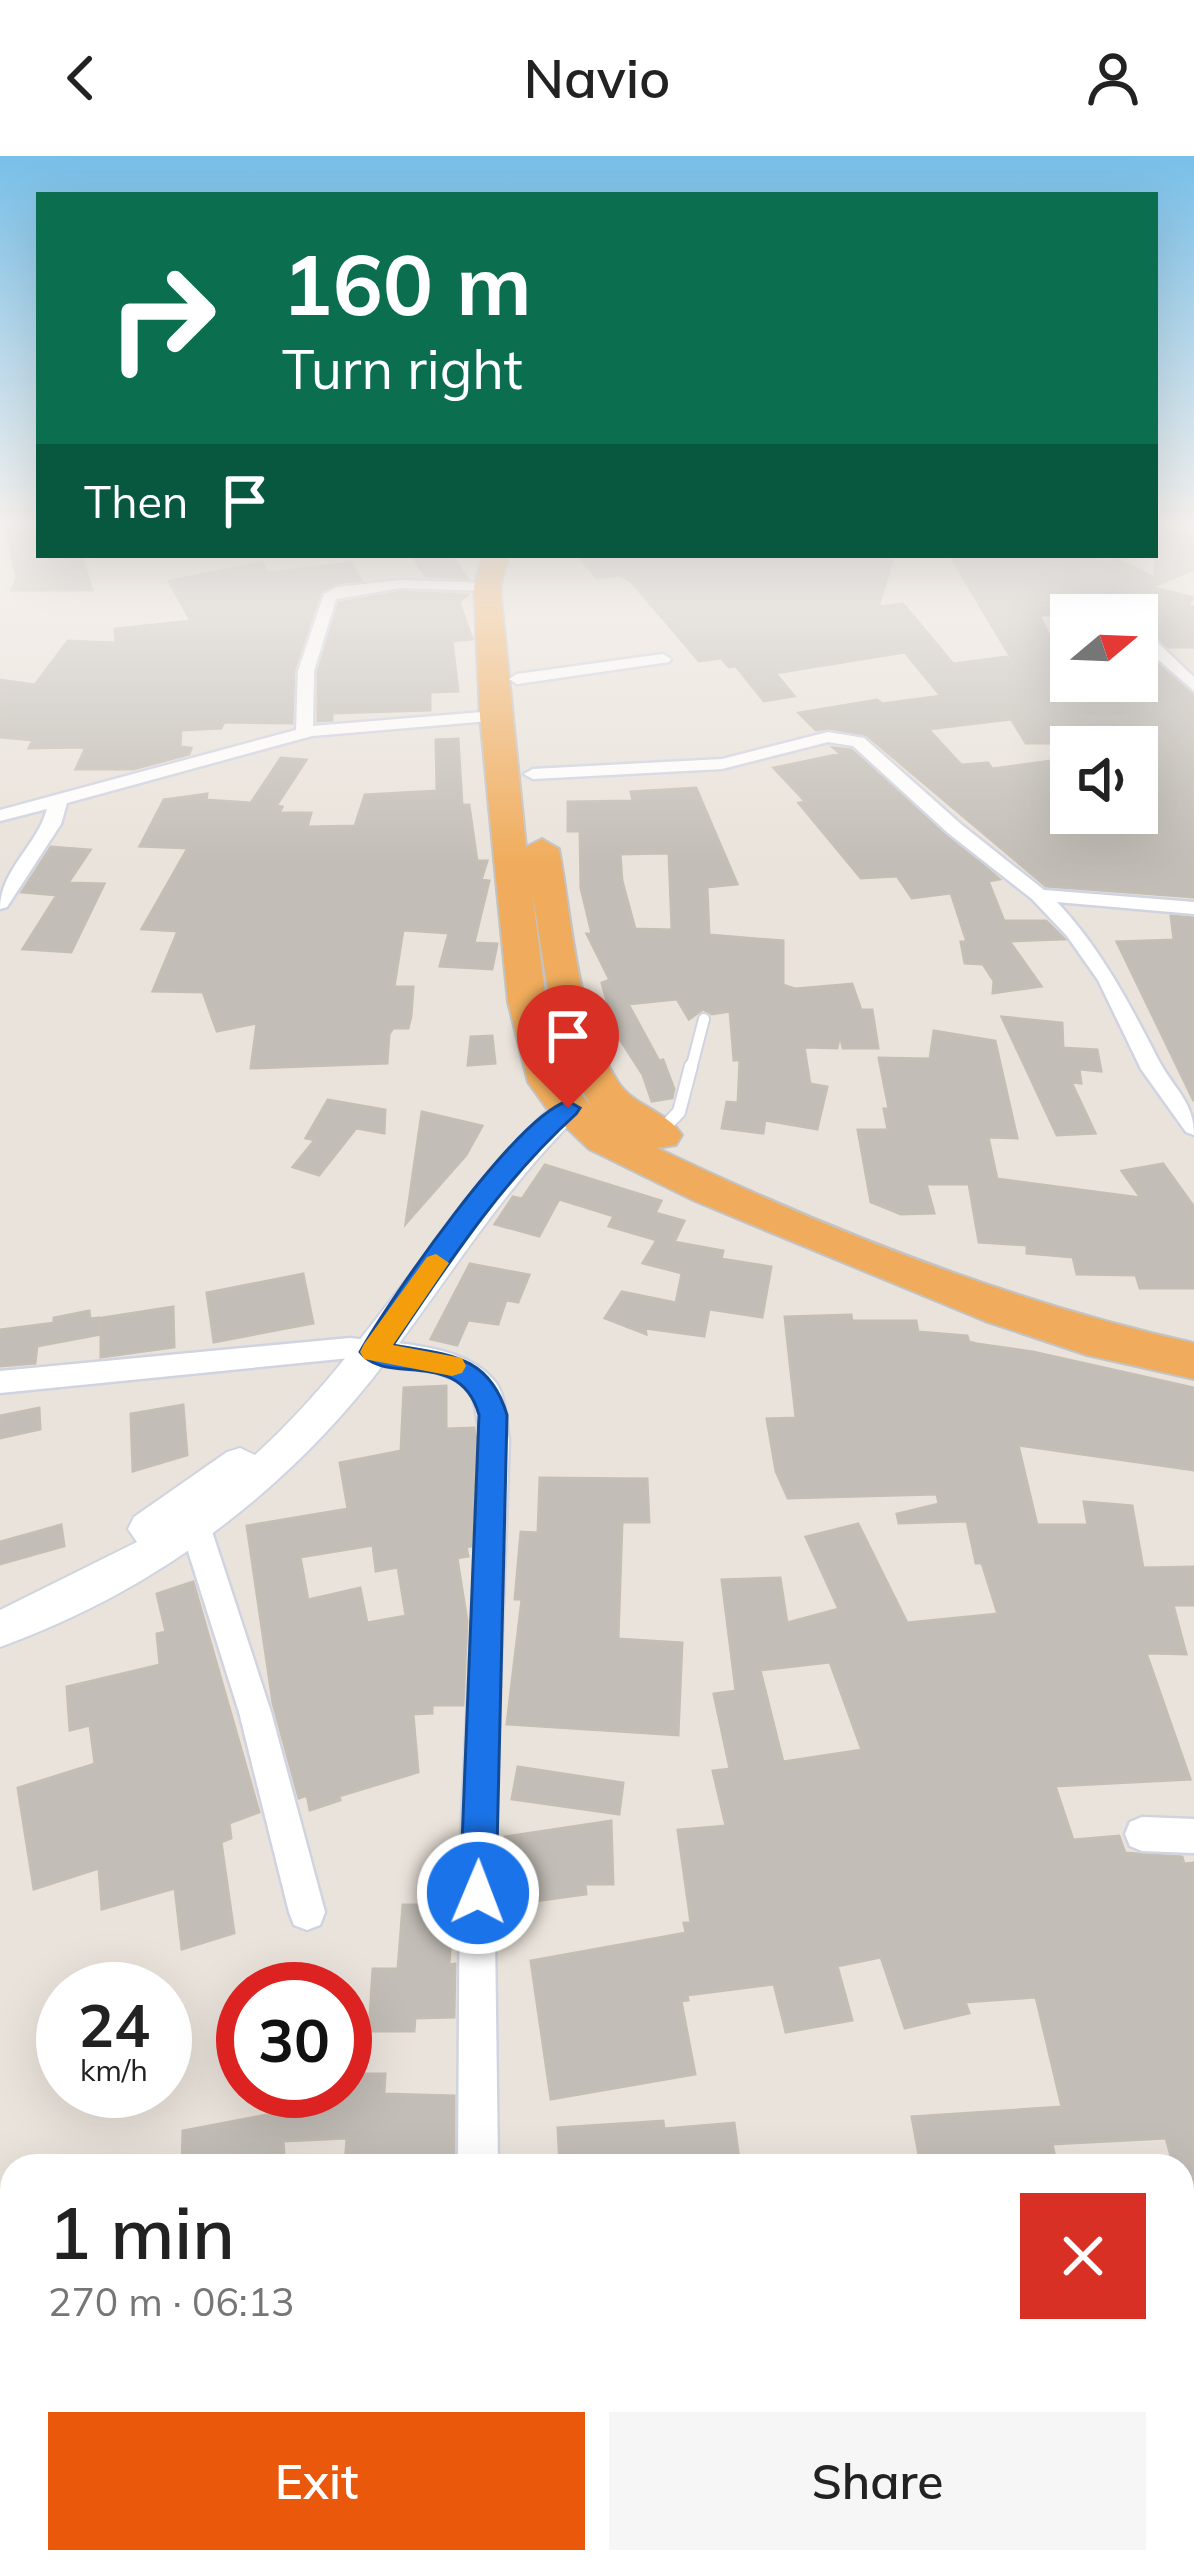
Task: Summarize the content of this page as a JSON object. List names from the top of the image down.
{
  "north": "right",
  "page": {
    "header": "Navio",
    "turn": ["160 m", "Turn right"],
    "then": "Then",
    "speed": "24 km/h",
    "limit": "30",
    "heading": ["1 min", "270 m · 06:13"],
    "buttons": ["Exit", "Share"]
  }
}
